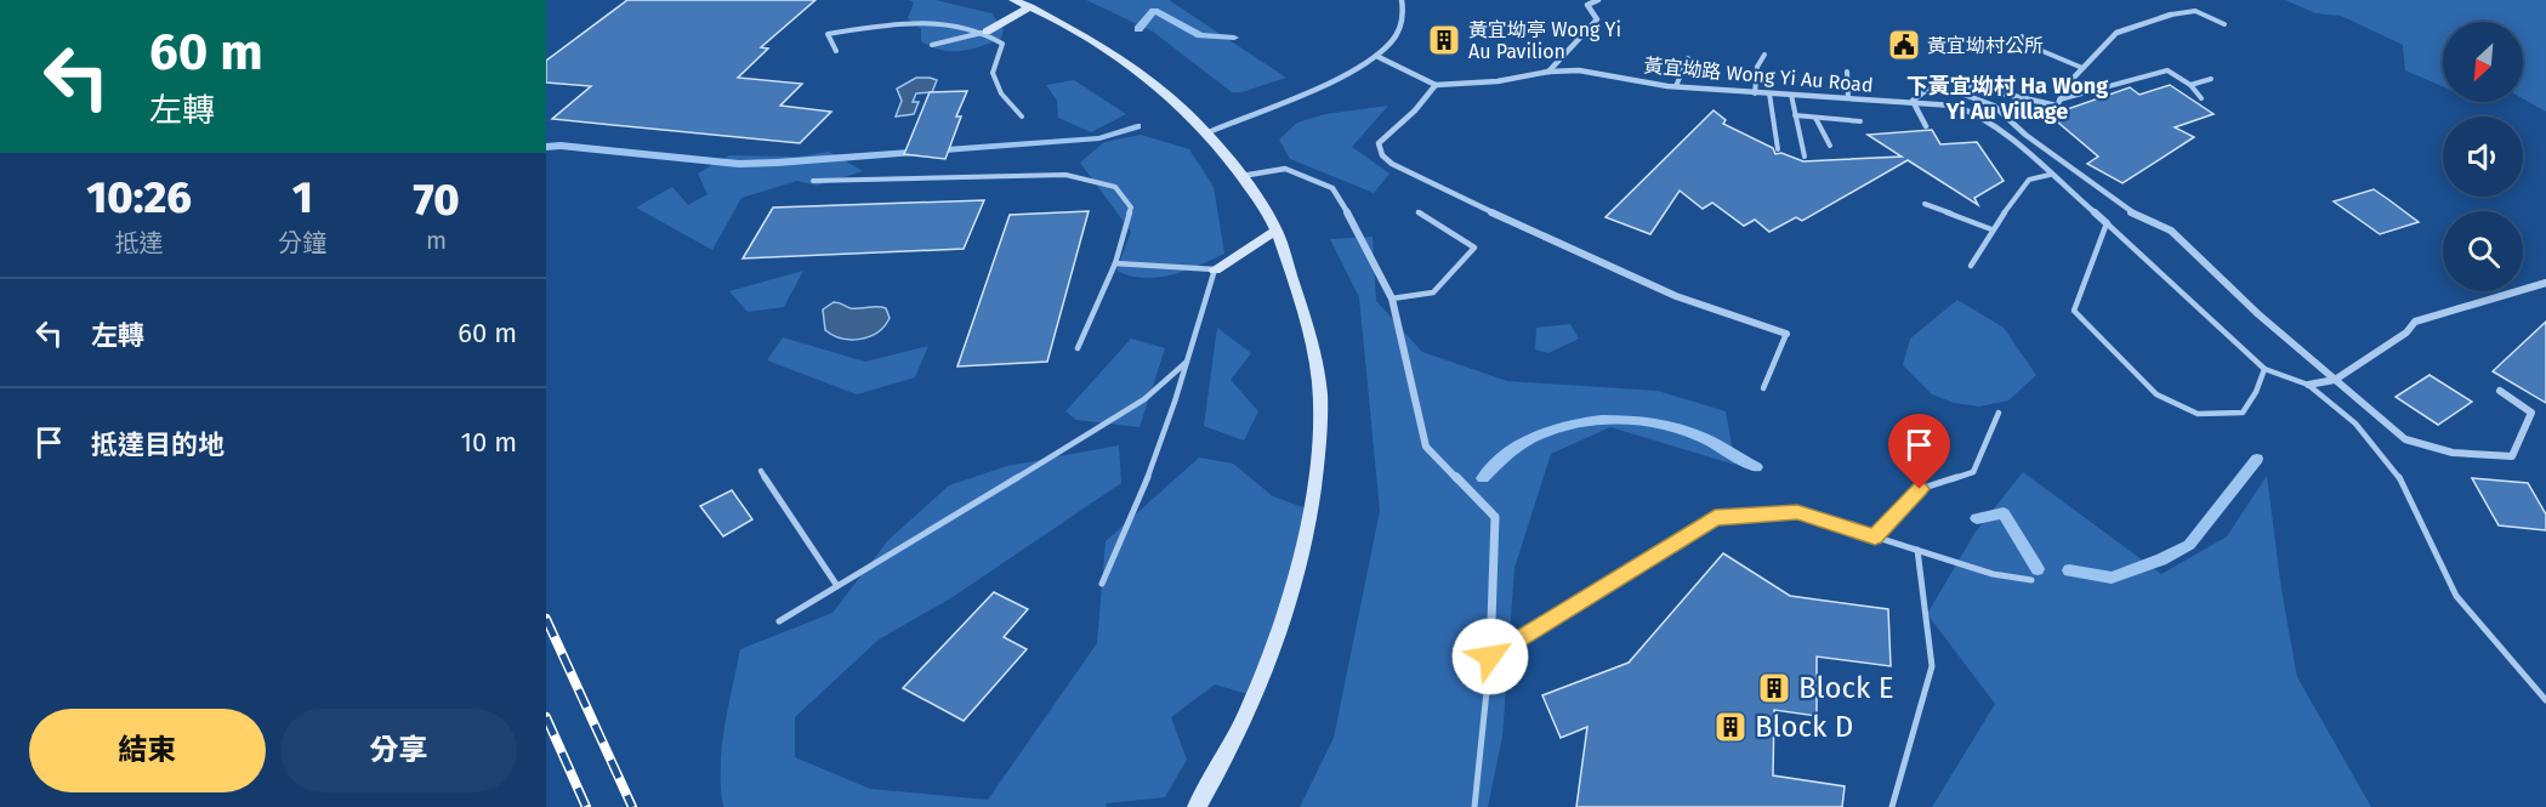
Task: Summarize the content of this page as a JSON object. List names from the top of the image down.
{
  "streets": {
    "street": ["黃宜坳路 Wong Yi Au Road"]
  },
  "districts": ["下黃宜坳村 Ha Wong Yi Au Village"],
  "places": {
    "building": ["黃宜坳亭 Wong Yi Au Pavilion", "Block E", "Block D"],
    "public building": ["黃宜坳村公所"]
  },
  "north": "bottom left",
  "page": {
    "turn": ["60 m", "左轉"],
    "eta": [
      "10:26",
      "抵達",
      "1",
      "分鐘",
      "70",
      "m"
    ],
    "list": [
      {
        "name": "左轉",
        "value": "60 m"
      },
      {
        "name": "抵達目的地",
        "value": "10 m"
      }
    ],
    "buttons": ["結束", "分享"]
  }
}
